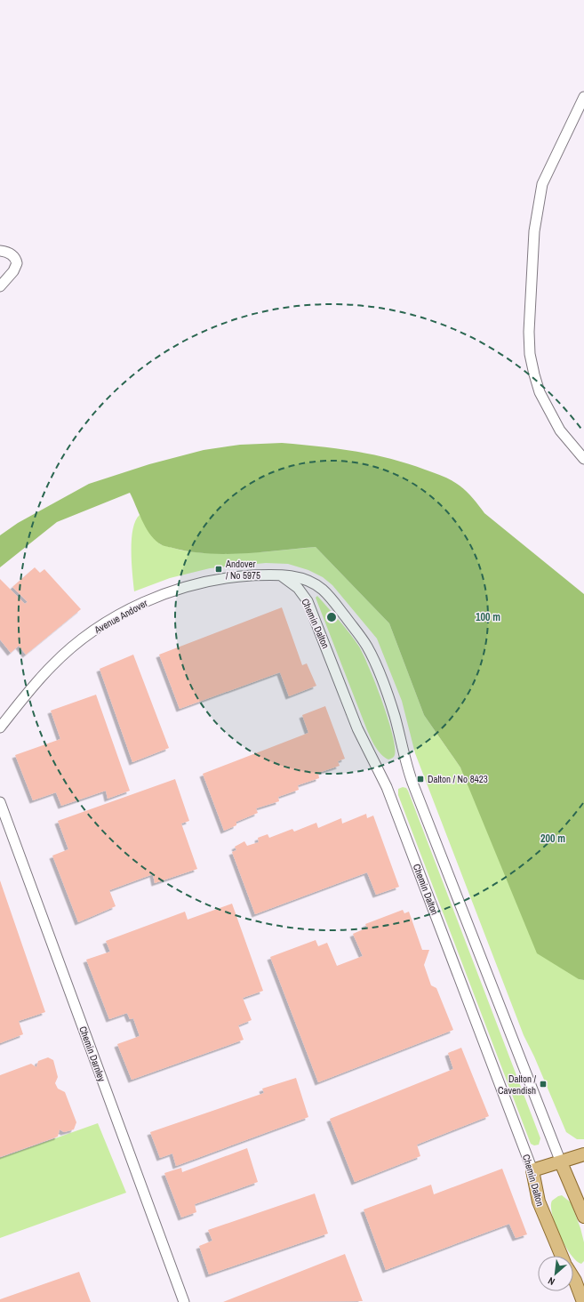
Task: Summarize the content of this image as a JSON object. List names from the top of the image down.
{
  "streets": {
    "main road": ["Chemin Dalton"],
    "street": ["Avenue Andover", "Chemin Darnley"]
  },
  "crossings": [
    ["Avenue Andover", "Chemin Dalton"]
  ],
  "places": {
    "transit": ["Andover / No 5975", "Dalton / No 8423", "Dalton / Cavendish"]
  },
  "north": "bottom left",
  "rings": ["100 m", "200 m"]
}
